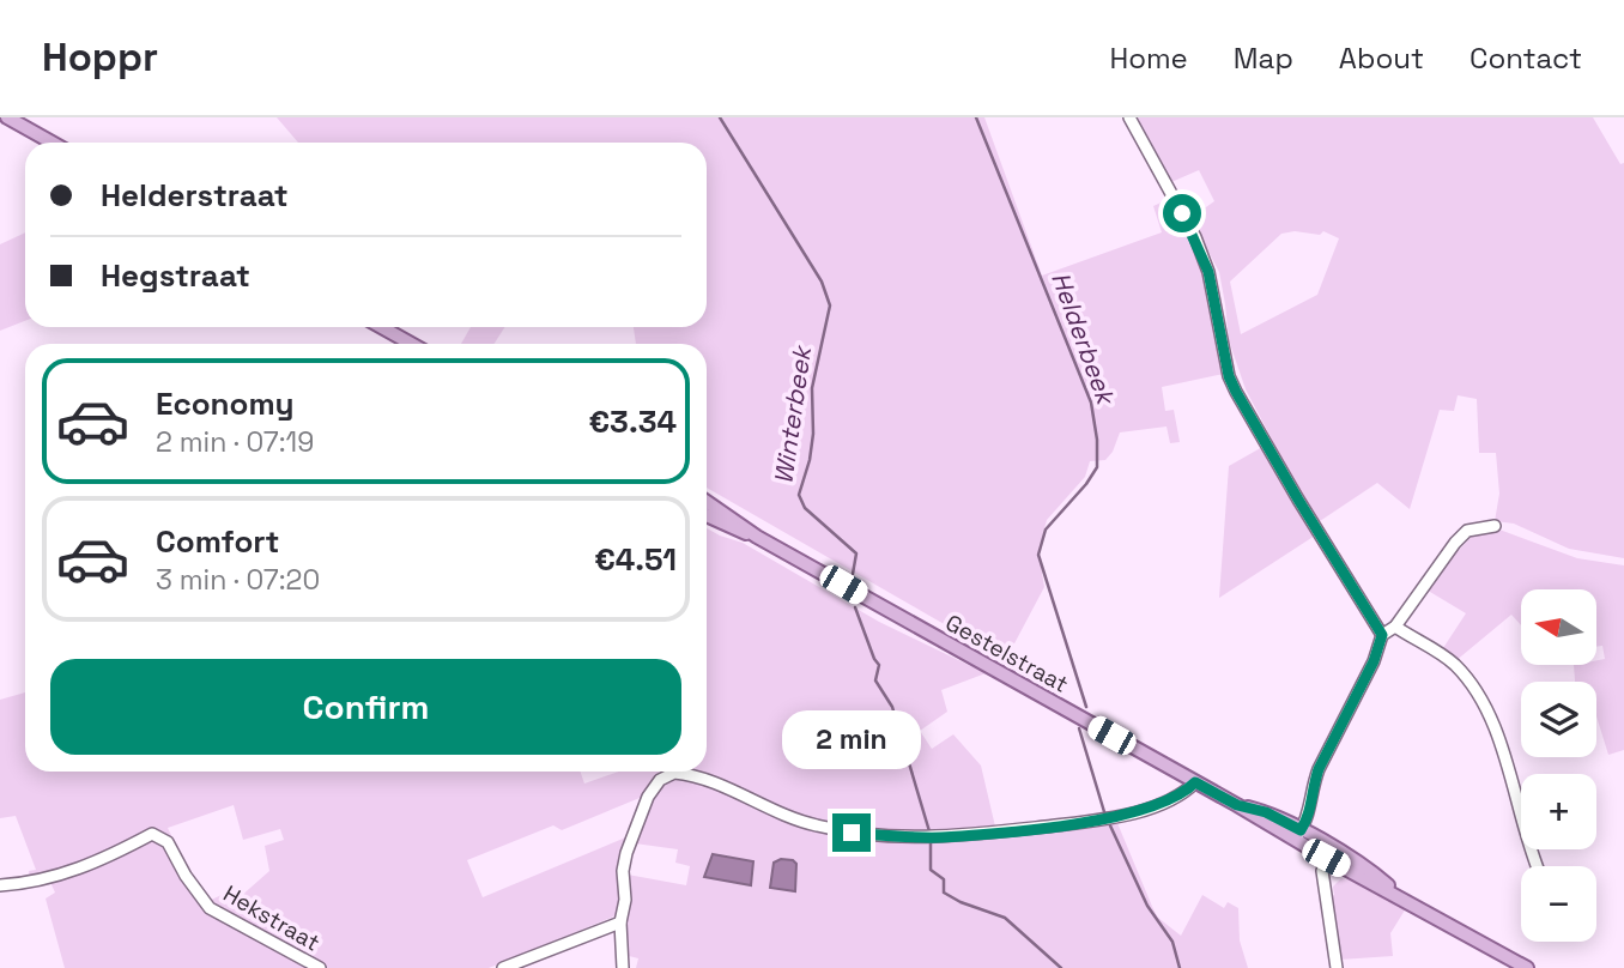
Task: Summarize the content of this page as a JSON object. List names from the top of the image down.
{
  "streets": {
    "main road": ["Gestelstraat"],
    "street": ["Hekstraat"]
  },
  "water": ["Helderbeek", "Winterbeek"],
  "north": "left",
  "page": {
    "header": "Hoppr",
    "nav": [
      "Home",
      "Map",
      "About",
      "Contact"
    ],
    "banner": ["Helderstraat", "Hegstraat"],
    "list": [
      {
        "name": "Economy",
        "note": "2 min · 07:19",
        "value": "€3.34"
      },
      {
        "name": "Comfort",
        "note": "3 min · 07:20",
        "value": "€4.51"
      }
    ],
    "map_buttons": ["+", "−"],
    "buttons": "Confirm",
    "bubble": "2 min"
  }
}
